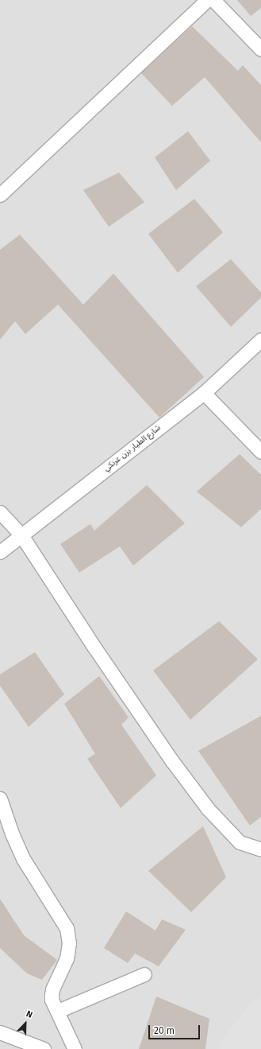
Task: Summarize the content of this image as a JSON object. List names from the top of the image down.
{
  "streets": {
    "street": ["شارع الطيار يزن عرنكي"]
  },
  "scale_bar": "20 m",
  "north": "top right"
}
